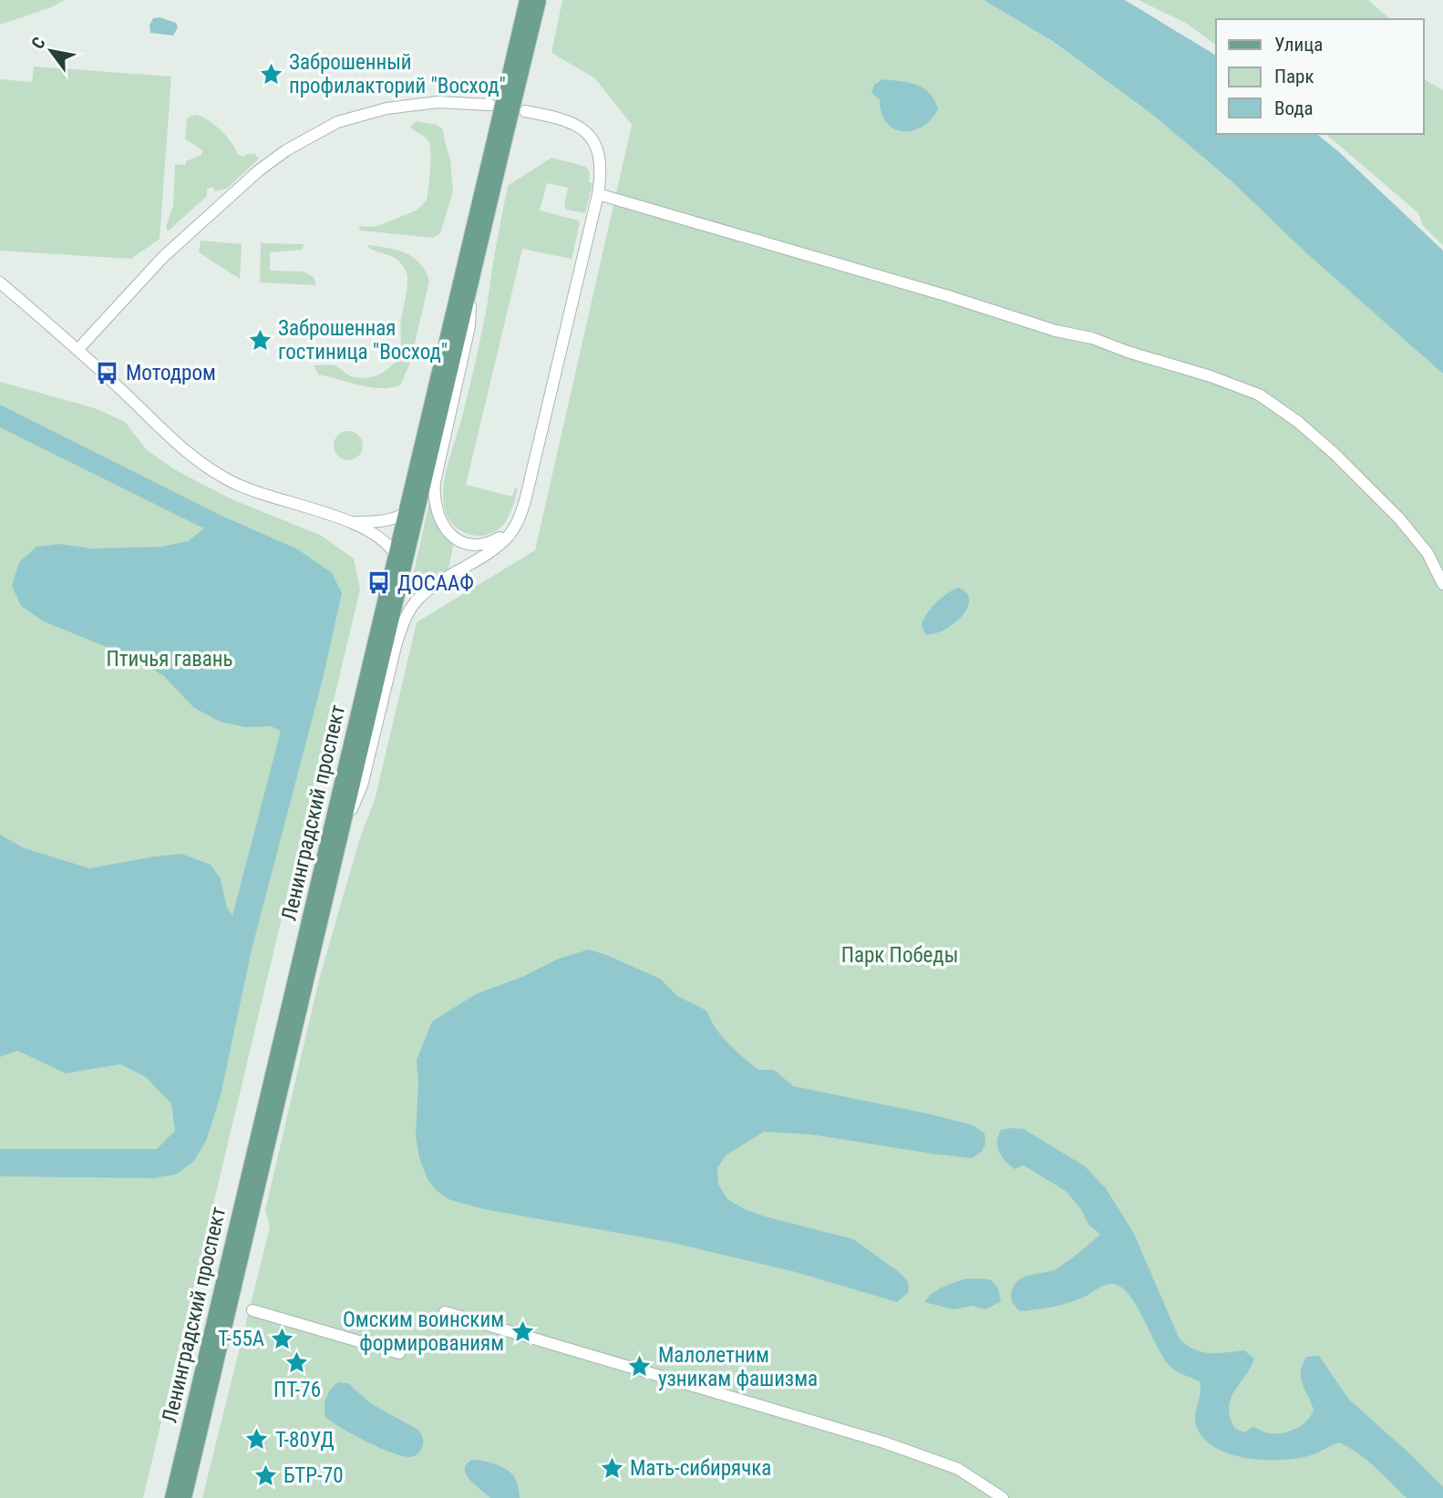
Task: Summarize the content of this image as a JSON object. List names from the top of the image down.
{
  "streets": {
    "main road": ["Ленинградский проспект"]
  },
  "parks": ["Птичья гавань", "Парк Победы"],
  "places": {
    "place": [
      "Заброшенный профилакторий \"Восход\"",
      "Заброшенная гостиница \"Восход\"",
      "Омским воинским формированиям",
      "Т-55А",
      "ПТ-76",
      "Малолетним узникам фашизма",
      "Т-80УД",
      "Мать-сибирячка",
      "БТР-70"
    ],
    "bus stop": ["Мотодром", "ДОСААФ"]
  },
  "legend": ["Улица", "Парк", "Вода"],
  "north": "top left"
}
